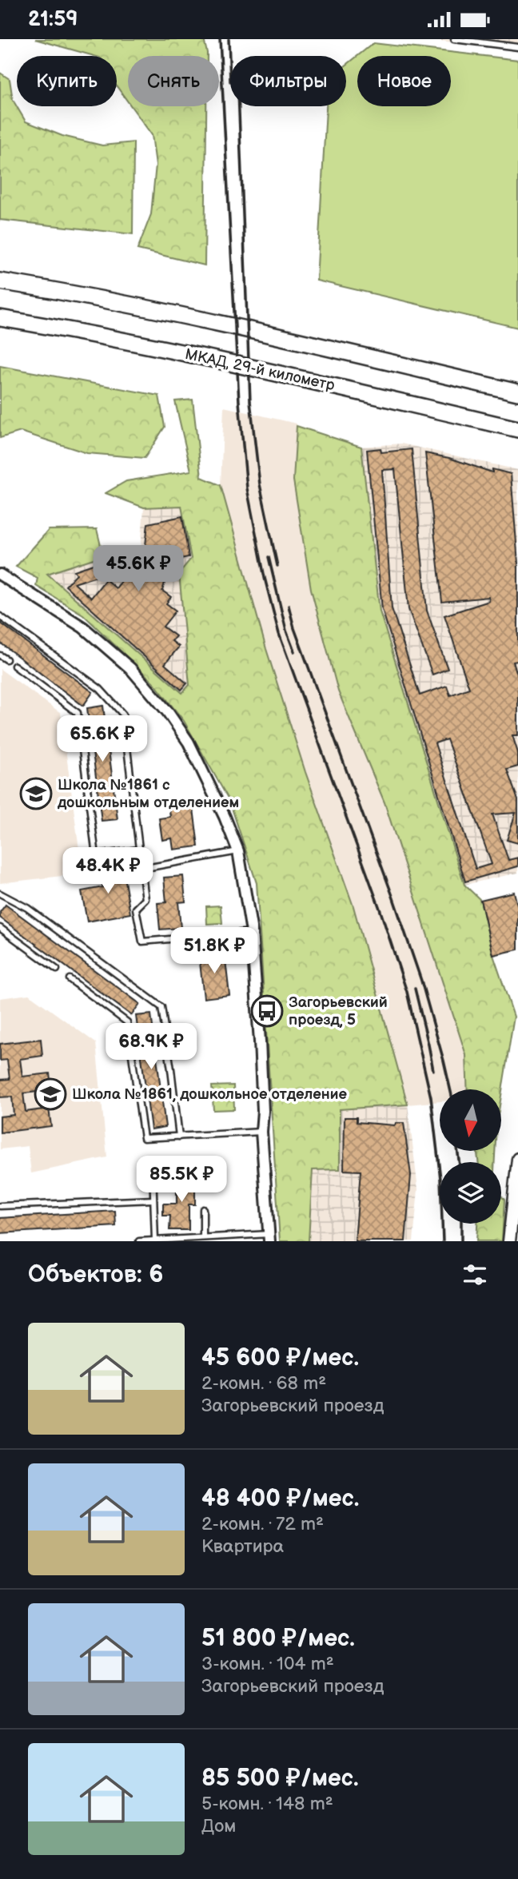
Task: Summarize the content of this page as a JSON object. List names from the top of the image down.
{
  "streets": {
    "highway": ["МКАД, 29-й километр"]
  },
  "places": {
    "school or university": ["Школа №1861 с дошкольным отделением", "Школа №1861, дошкольное отделение"],
    "bus stop": ["Загорьевский проезд, 5"]
  },
  "north": "bottom",
  "page": {
    "status": "21:59",
    "chip": [
      "Купить",
      "Снять",
      "Фильтры",
      "Новое"
    ],
    "price": [
      "45.6K ₽",
      "65.6K ₽",
      "48.4K ₽",
      "51.8K ₽",
      "68.9K ₽",
      "85.5K ₽"
    ],
    "heading": "Объектов: 6",
    "list": [
      {
        "name": "45 600 ₽/мес.",
        "note": "2-комн. · 68 m² · Загорьевский проезд"
      },
      {
        "name": "48 400 ₽/мес.",
        "note": "2-комн. · 72 m² · Квартира"
      },
      {
        "name": "51 800 ₽/мес.",
        "note": "3-комн. · 104 m² · Загорьевский проезд"
      },
      {
        "name": "85 500 ₽/мес.",
        "note": "5-комн. · 148 m² · Дом"
      }
    ]
  }
}
